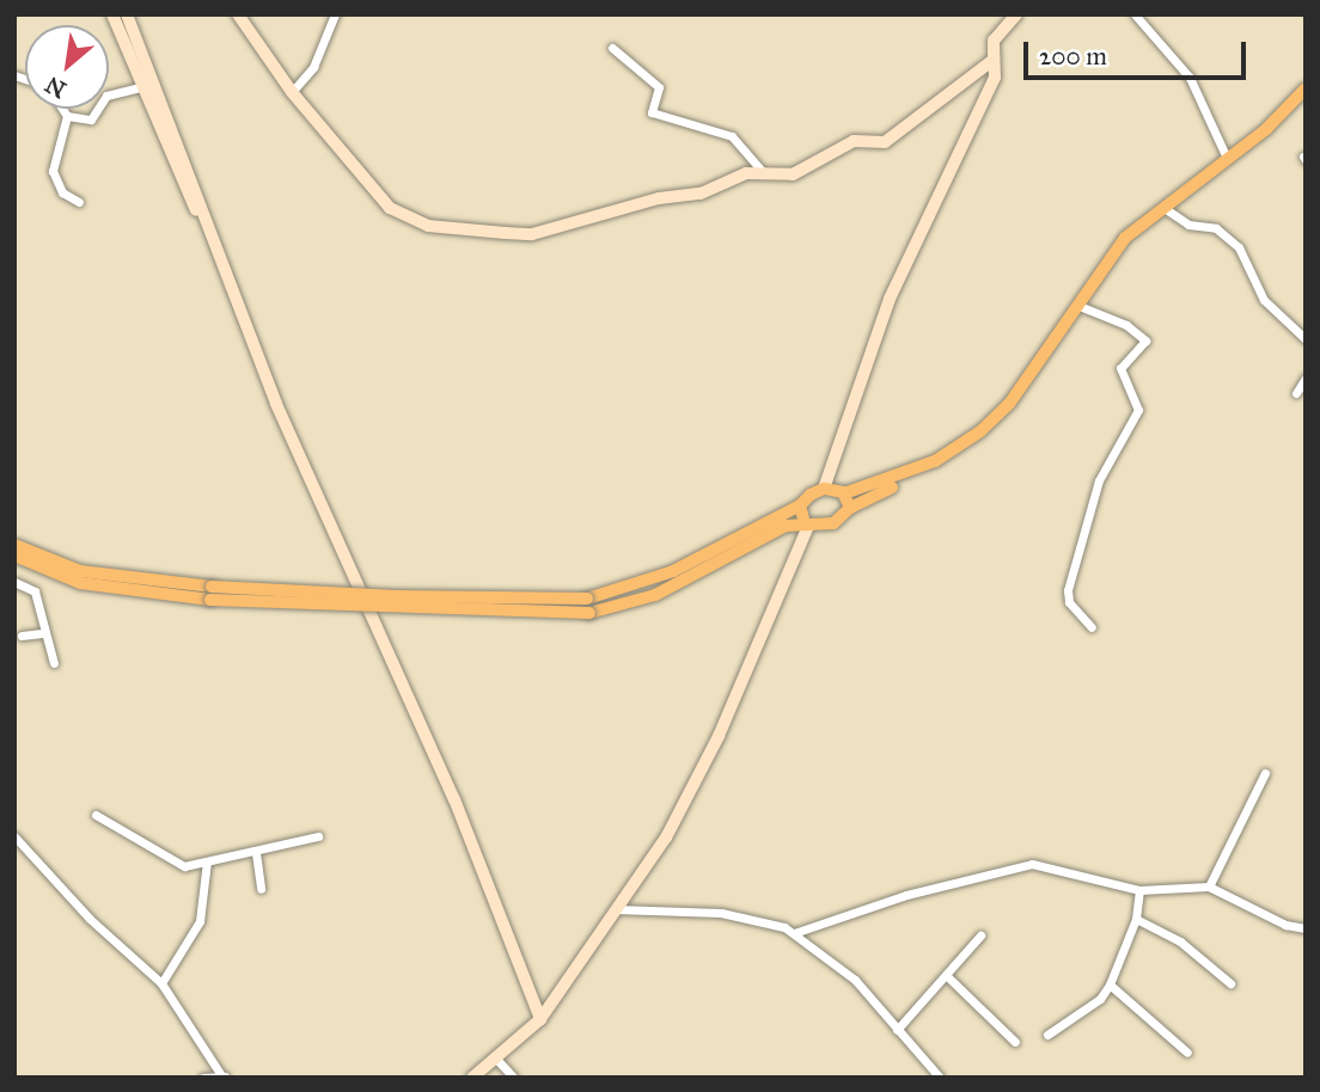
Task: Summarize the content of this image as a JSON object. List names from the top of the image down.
{
  "scale_bar": "200 m",
  "north": "bottom left"
}
